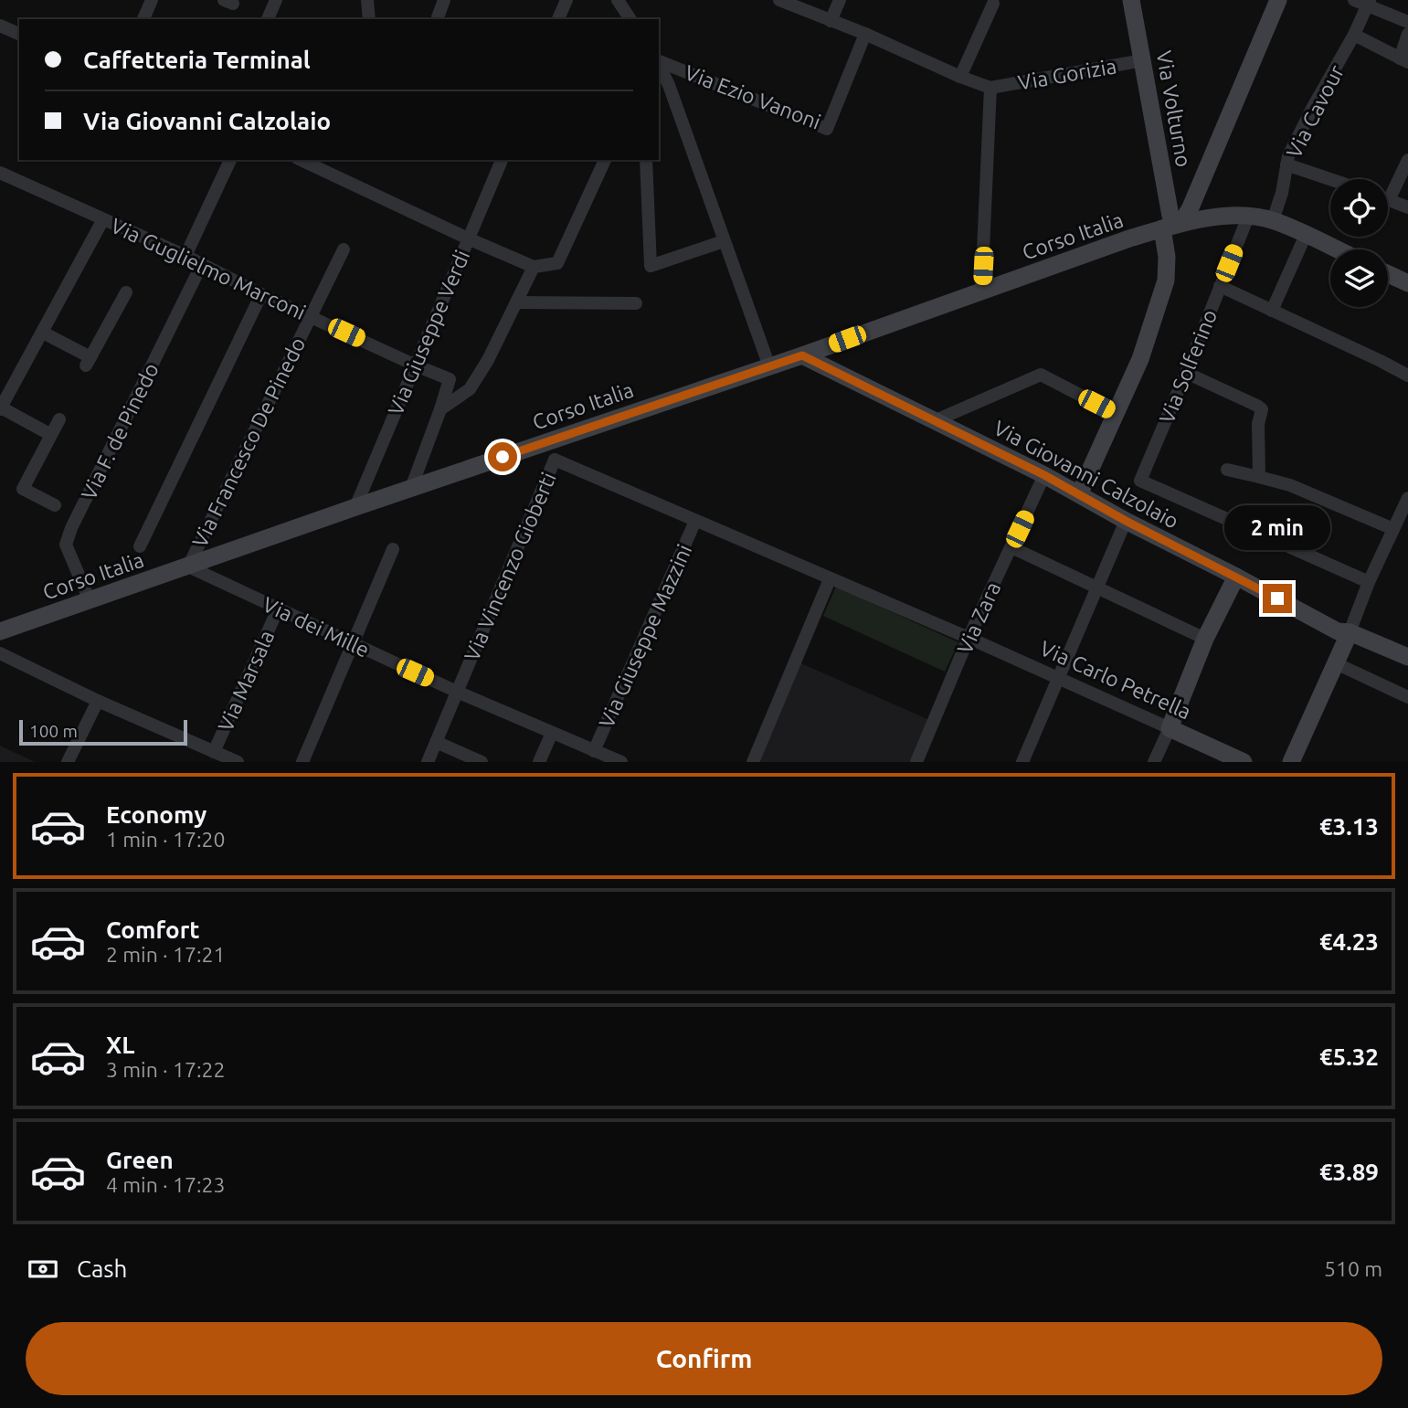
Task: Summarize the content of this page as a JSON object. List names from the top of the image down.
{
  "streets": {
    "main road": [
      "Via Volturno",
      "Corso Italia",
      "Via Giovanni Calzolaio",
      "Via Carlo Petrella"
    ],
    "street": [
      "Via Gorizia",
      "Via Ezio Vanoni",
      "Via Cavour",
      "Via Guglielmo Marconi",
      "Via Giuseppe Verdi",
      "Via Solferino",
      "Via F. de Pinedo",
      "Via Francesco De Pinedo",
      "Via Vincenzo Gioberti",
      "Via Zara",
      "Via dei Mille",
      "Via Giuseppe Mazzini",
      "Via Marsala"
    ]
  },
  "crossings": [
    ["Via Gorizia", "Via Volturno"],
    ["Via Volturno", "Corso Italia"],
    ["Via Volturno", "Via Giovanni Calzolaio"],
    ["Via Cavour", "Corso Italia"],
    ["Corso Italia", "Via Giuseppe Verdi"],
    ["Corso Italia", "Via Solferino"],
    ["Corso Italia", "Via F. de Pinedo"],
    ["Corso Italia", "Via Francesco De Pinedo"],
    ["Corso Italia", "Via Giovanni Calzolaio"],
    ["Corso Italia", "Via Vincenzo Gioberti"],
    ["Corso Italia", "Via dei Mille"],
    ["Via Guglielmo Marconi", "Via Giuseppe Verdi"],
    ["Via Guglielmo Marconi", "Via F. de Pinedo"],
    ["Via Guglielmo Marconi", "Via Francesco De Pinedo"],
    ["Via Francesco De Pinedo", "Via dei Mille"],
    ["Via Giovanni Calzolaio", "Via Zara"],
    ["Via Vincenzo Gioberti", "Via dei Mille"],
    ["Via Zara", "Via Carlo Petrella"],
    ["Via dei Mille", "Via Giuseppe Mazzini"],
    ["Via dei Mille", "Via Marsala"]
  ],
  "scale_bar": "100 m",
  "page": {
    "banner": ["Caffetteria Terminal", "Via Giovanni Calzolaio"],
    "bubble": "2 min",
    "scale": "100 m",
    "list": [
      {
        "name": "Economy",
        "note": "1 min · 17:20",
        "value": "€3.13"
      },
      {
        "name": "Comfort",
        "note": "2 min · 17:21",
        "value": "€4.23"
      },
      {
        "name": "XL",
        "note": "3 min · 17:22",
        "value": "€5.32"
      },
      {
        "name": "Green",
        "note": "4 min · 17:23",
        "value": "€3.89"
      }
    ],
    "pay": ["Cash", "510 m"],
    "buttons": "Confirm"
  }
}
